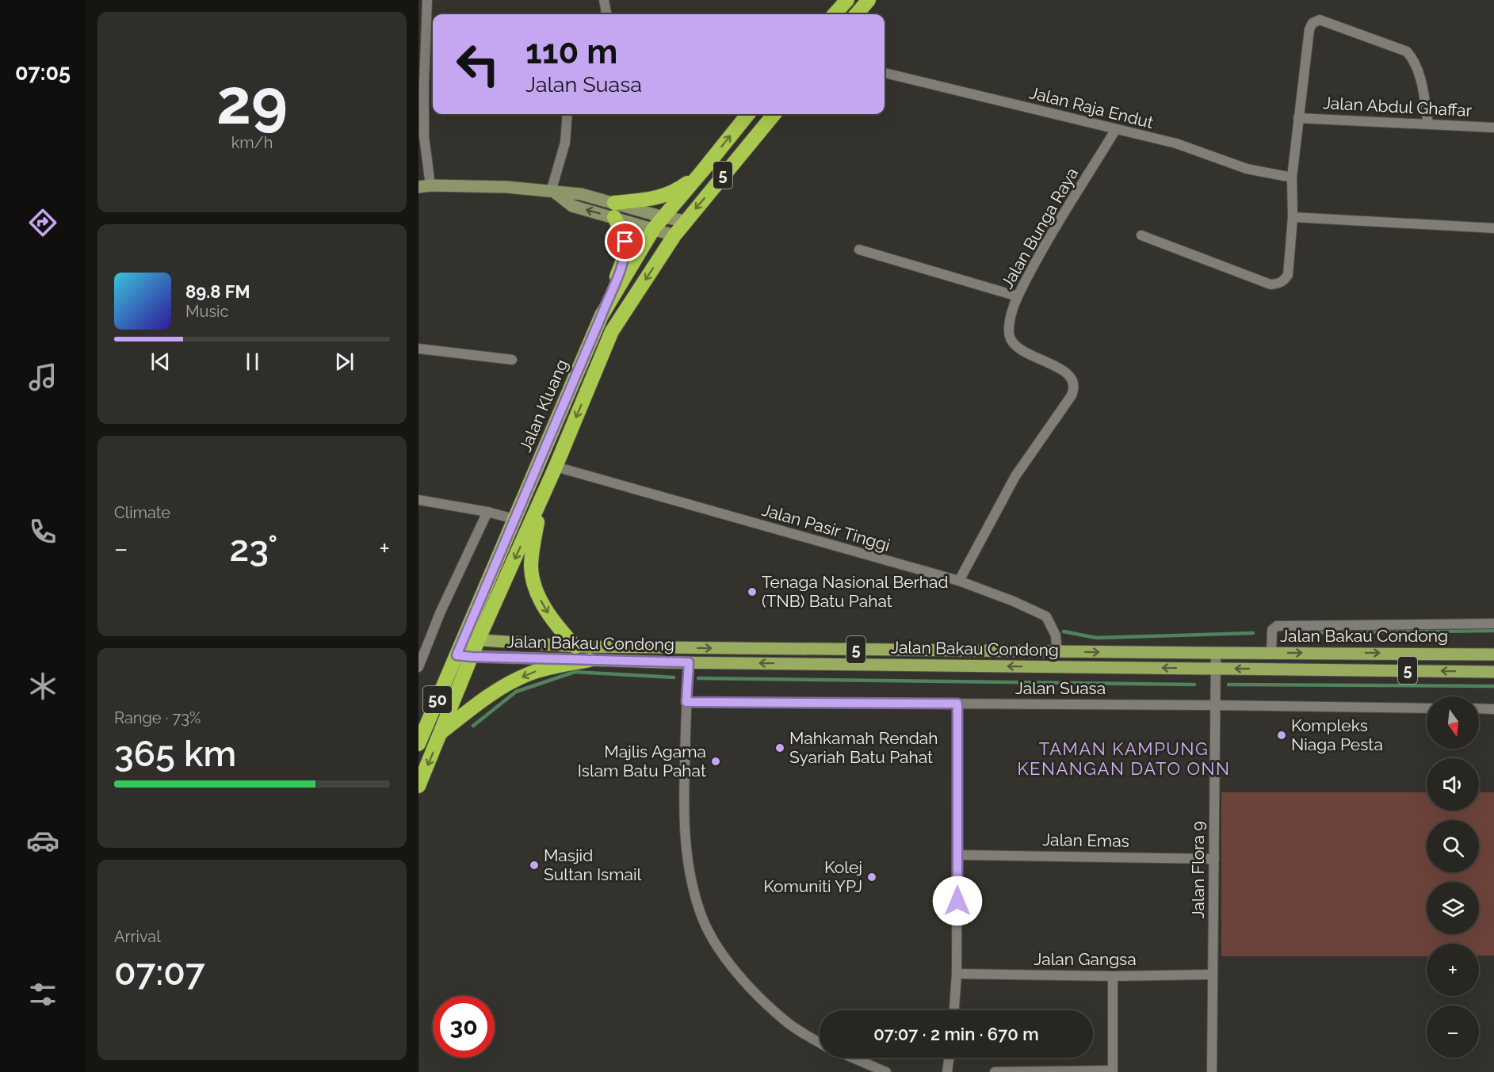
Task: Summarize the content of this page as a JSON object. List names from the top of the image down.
{
  "streets": {
    "highway": ["5", "Jalan Kluang", "50"],
    "main road": ["Jalan Bakau Condong"],
    "street": [
      "Jalan Abdul Ghaffar",
      "Jalan Raja Endut",
      "Jalan Bunga Raya",
      "Jalan Pasir Tinggi",
      "Jalan Suasa",
      "Jalan Emas",
      "Jalan Flora 9",
      "Jalan Gangsa"
    ]
  },
  "crossings": [
    ["Jalan Raja Endut", "Jalan Bunga Raya"],
    ["Jalan Bunga Raya", "Jalan Pasir Tinggi"],
    ["Jalan Kluang", "Jalan Pasir Tinggi"],
    ["Jalan Kluang", "Jalan Bakau Condong"],
    ["Jalan Pasir Tinggi", "Jalan Bakau Condong"],
    ["Jalan Bakau Condong", "Jalan Flora 9"],
    ["Jalan Suasa", "Jalan Flora 9"],
    ["Jalan Emas", "Jalan Flora 9"],
    ["Jalan Flora 9", "Jalan Gangsa"]
  ],
  "districts": ["TAMAN KAMPUNG KENANGAN DATO ONN"],
  "places": [
    "Tenaga Nasional Berhad (TNB) Batu Pahat",
    "Kompleks Niaga Pesta",
    "Mahkamah Rendah Syariah Batu Pahat",
    "Majlis Agama Islam Batu Pahat",
    "Masjid Sultan Ismail",
    "Kolej Komuniti YPJ"
  ],
  "north": "bottom",
  "page": {
    "tabs": "07:05",
    "tile": [
      ["29", "km/h"],
      "Climate",
      ["Range · 73%", "365 km"],
      ["Arrival", "07:07"]
    ],
    "turn": ["110 m", "Jalan Suasa"],
    "song": ["89.8 FM", "Music"],
    "heat": ["−", "23°", "+"],
    "map_buttons": ["+", "−"],
    "limit": "30",
    "trip": "07:07 · 2 min · 670 m"
  }
}
